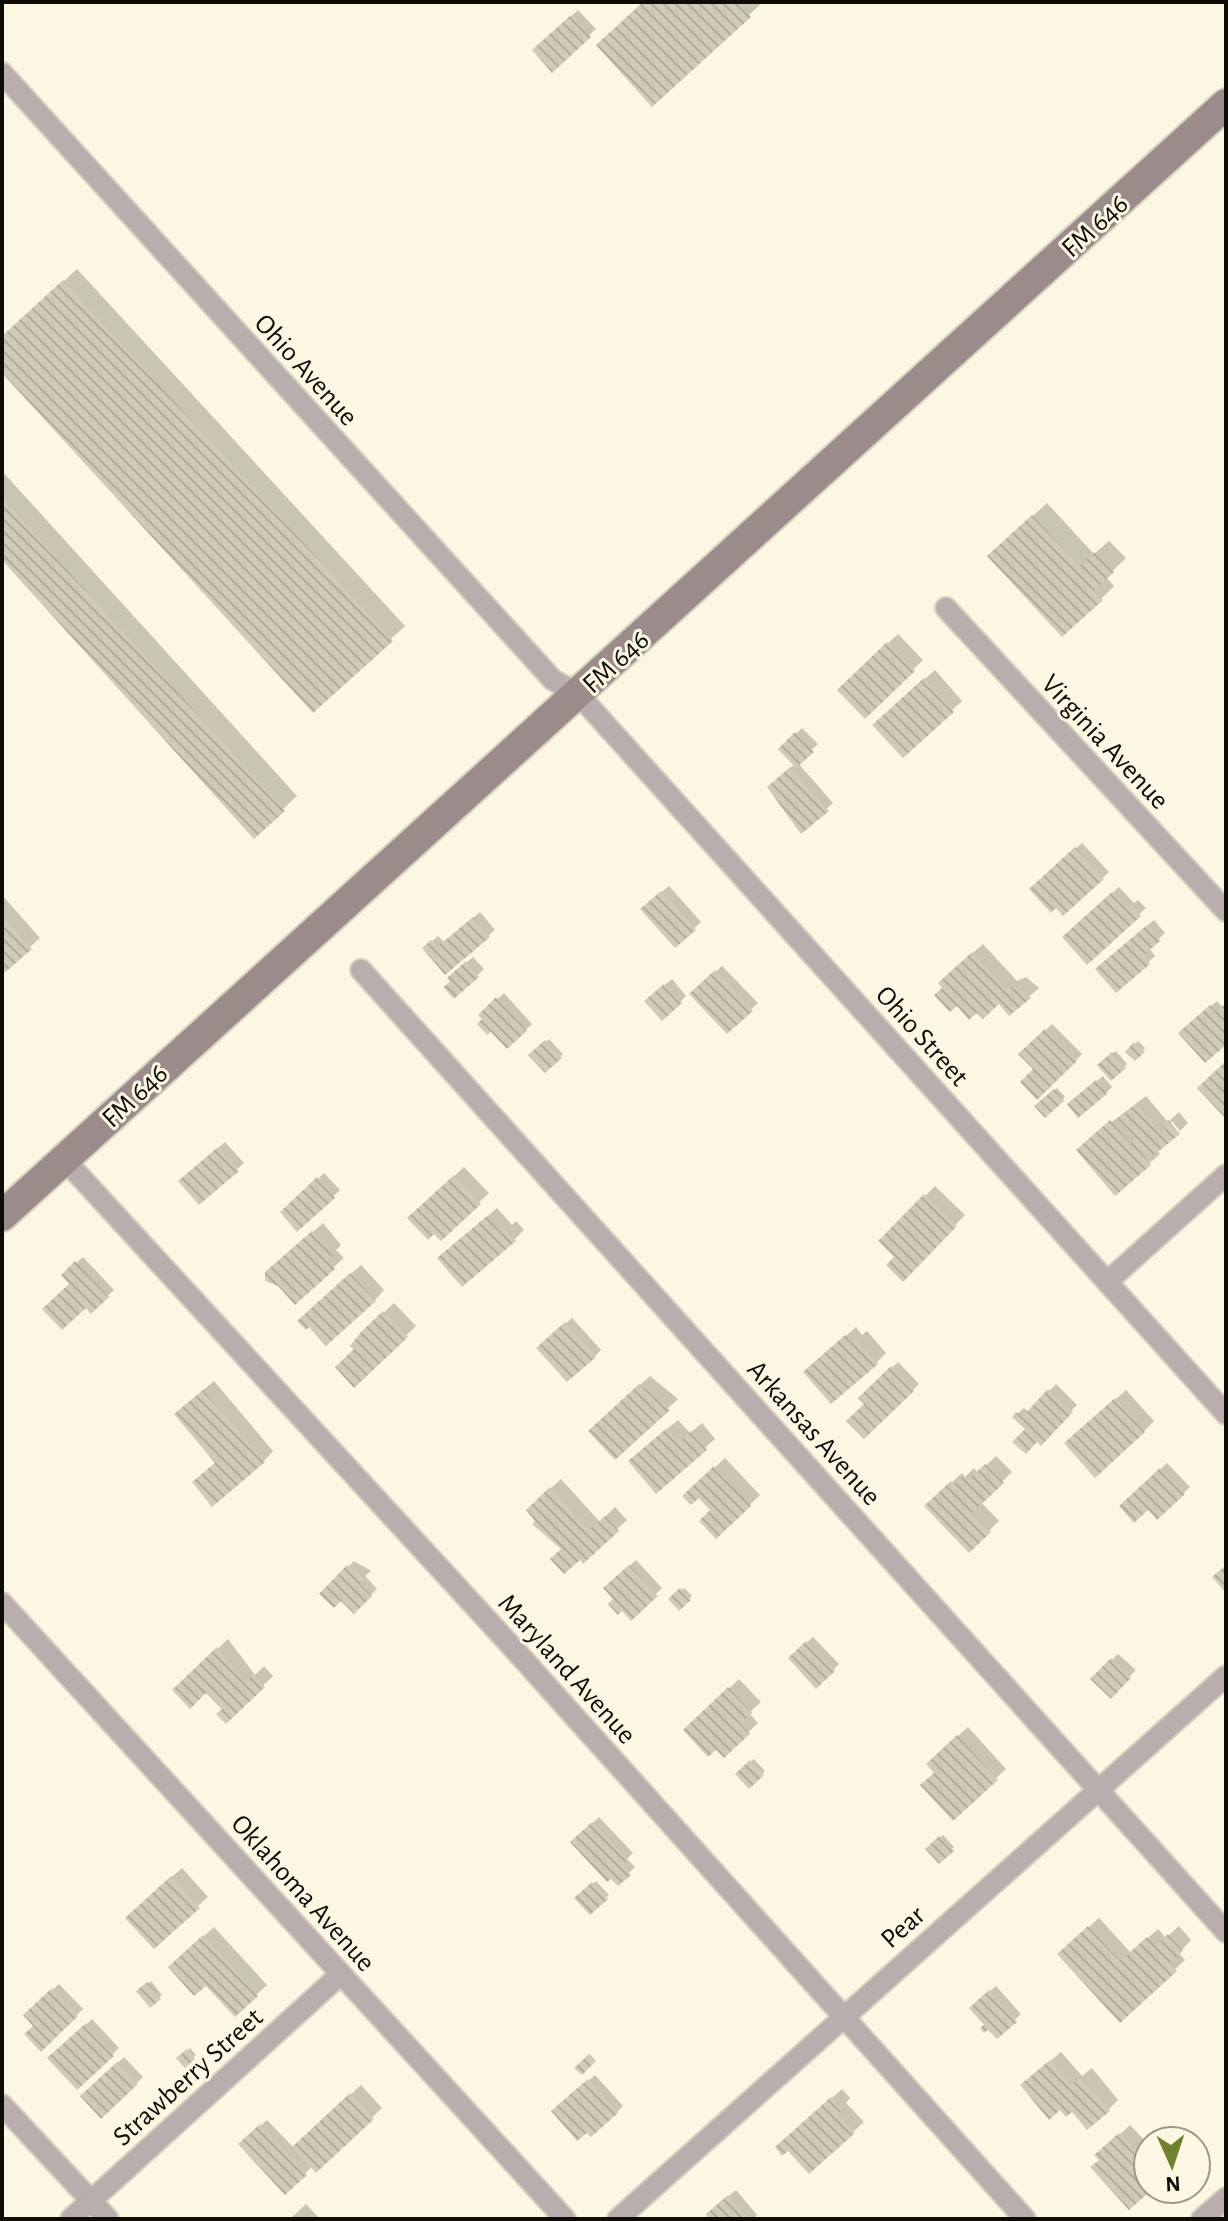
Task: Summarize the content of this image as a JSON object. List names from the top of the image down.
{
  "streets": {
    "main road": ["FM 646"],
    "street": [
      "Ohio Avenue",
      "Virginia Avenue",
      "Ohio Street",
      "Arkansas Avenue",
      "Maryland Avenue",
      "Oklahoma Avenue",
      "Pear",
      "Strawberry Street"
    ]
  },
  "crossings": [
    ["FM 646", "Ohio Avenue"],
    ["FM 646", "Ohio Street"],
    ["FM 646", "Maryland Avenue"],
    ["Ohio Avenue", "Ohio Street"],
    ["Arkansas Avenue", "Pear"],
    ["Maryland Avenue", "Pear"],
    ["Oklahoma Avenue", "Strawberry Street"]
  ],
  "north": "bottom"
}
